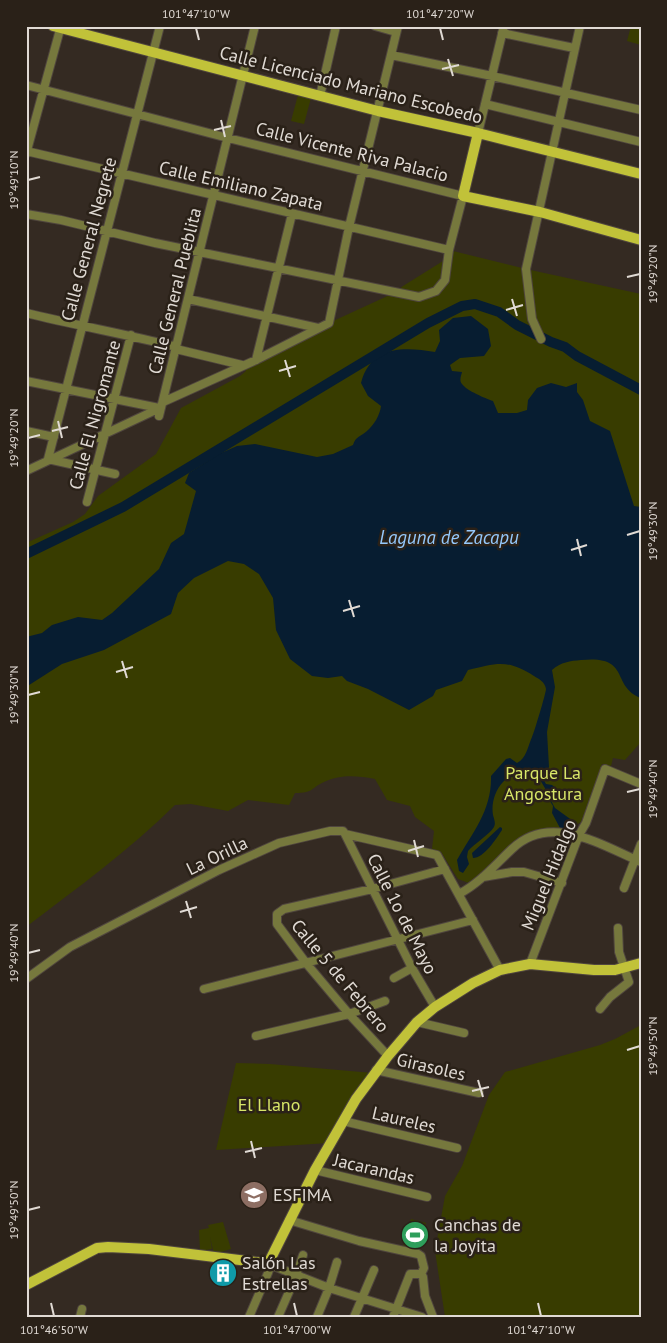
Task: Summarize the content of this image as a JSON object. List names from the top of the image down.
{
  "streets": {
    "main road": ["Calle Licenciado Mariano Escobedo", "Calle Vicente Riva Palacio"],
    "street": [
      "Calle Emiliano Zapata",
      "Calle General Negrete",
      "Calle General Pueblita",
      "Calle El Nigromante",
      "La Orilla",
      "Miguel Hidalgo",
      "Calle 1o de Mayo",
      "Calle 5 de Febrero",
      "Girasoles",
      "Laureles",
      "Jacarandas"
    ]
  },
  "crossings": [
    ["Calle Licenciado Mariano Escobedo", "Calle General Negrete"],
    ["Calle Licenciado Mariano Escobedo", "Calle General Pueblita"],
    ["Calle Vicente Riva Palacio", "Calle General Negrete"],
    ["Calle Vicente Riva Palacio", "Calle General Pueblita"],
    ["Calle Emiliano Zapata", "Calle General Negrete"],
    ["Calle Emiliano Zapata", "Calle General Pueblita"],
    ["La Orilla", "Calle 1o de Mayo"],
    ["Calle 1o de Mayo", "Calle 5 de Febrero"]
  ],
  "water": ["Laguna de Zacapu"],
  "parks": ["Parque La Angostura", "El Llano"],
  "places": {
    "school or university": ["ESFIMA"],
    "sports": ["Canchas de la Joyita"],
    "building": ["Salón Las Estrellas"]
  },
  "coordinates": [
    "101°47'10\"W",
    "101°47'20\"W",
    "19°49'10\"N",
    "19°49'20\"N",
    "19°49'30\"N",
    "19°49'40\"N",
    "19°49'50\"N",
    "101°46'50\"W",
    "101°47'00\"W"
  ]
}
